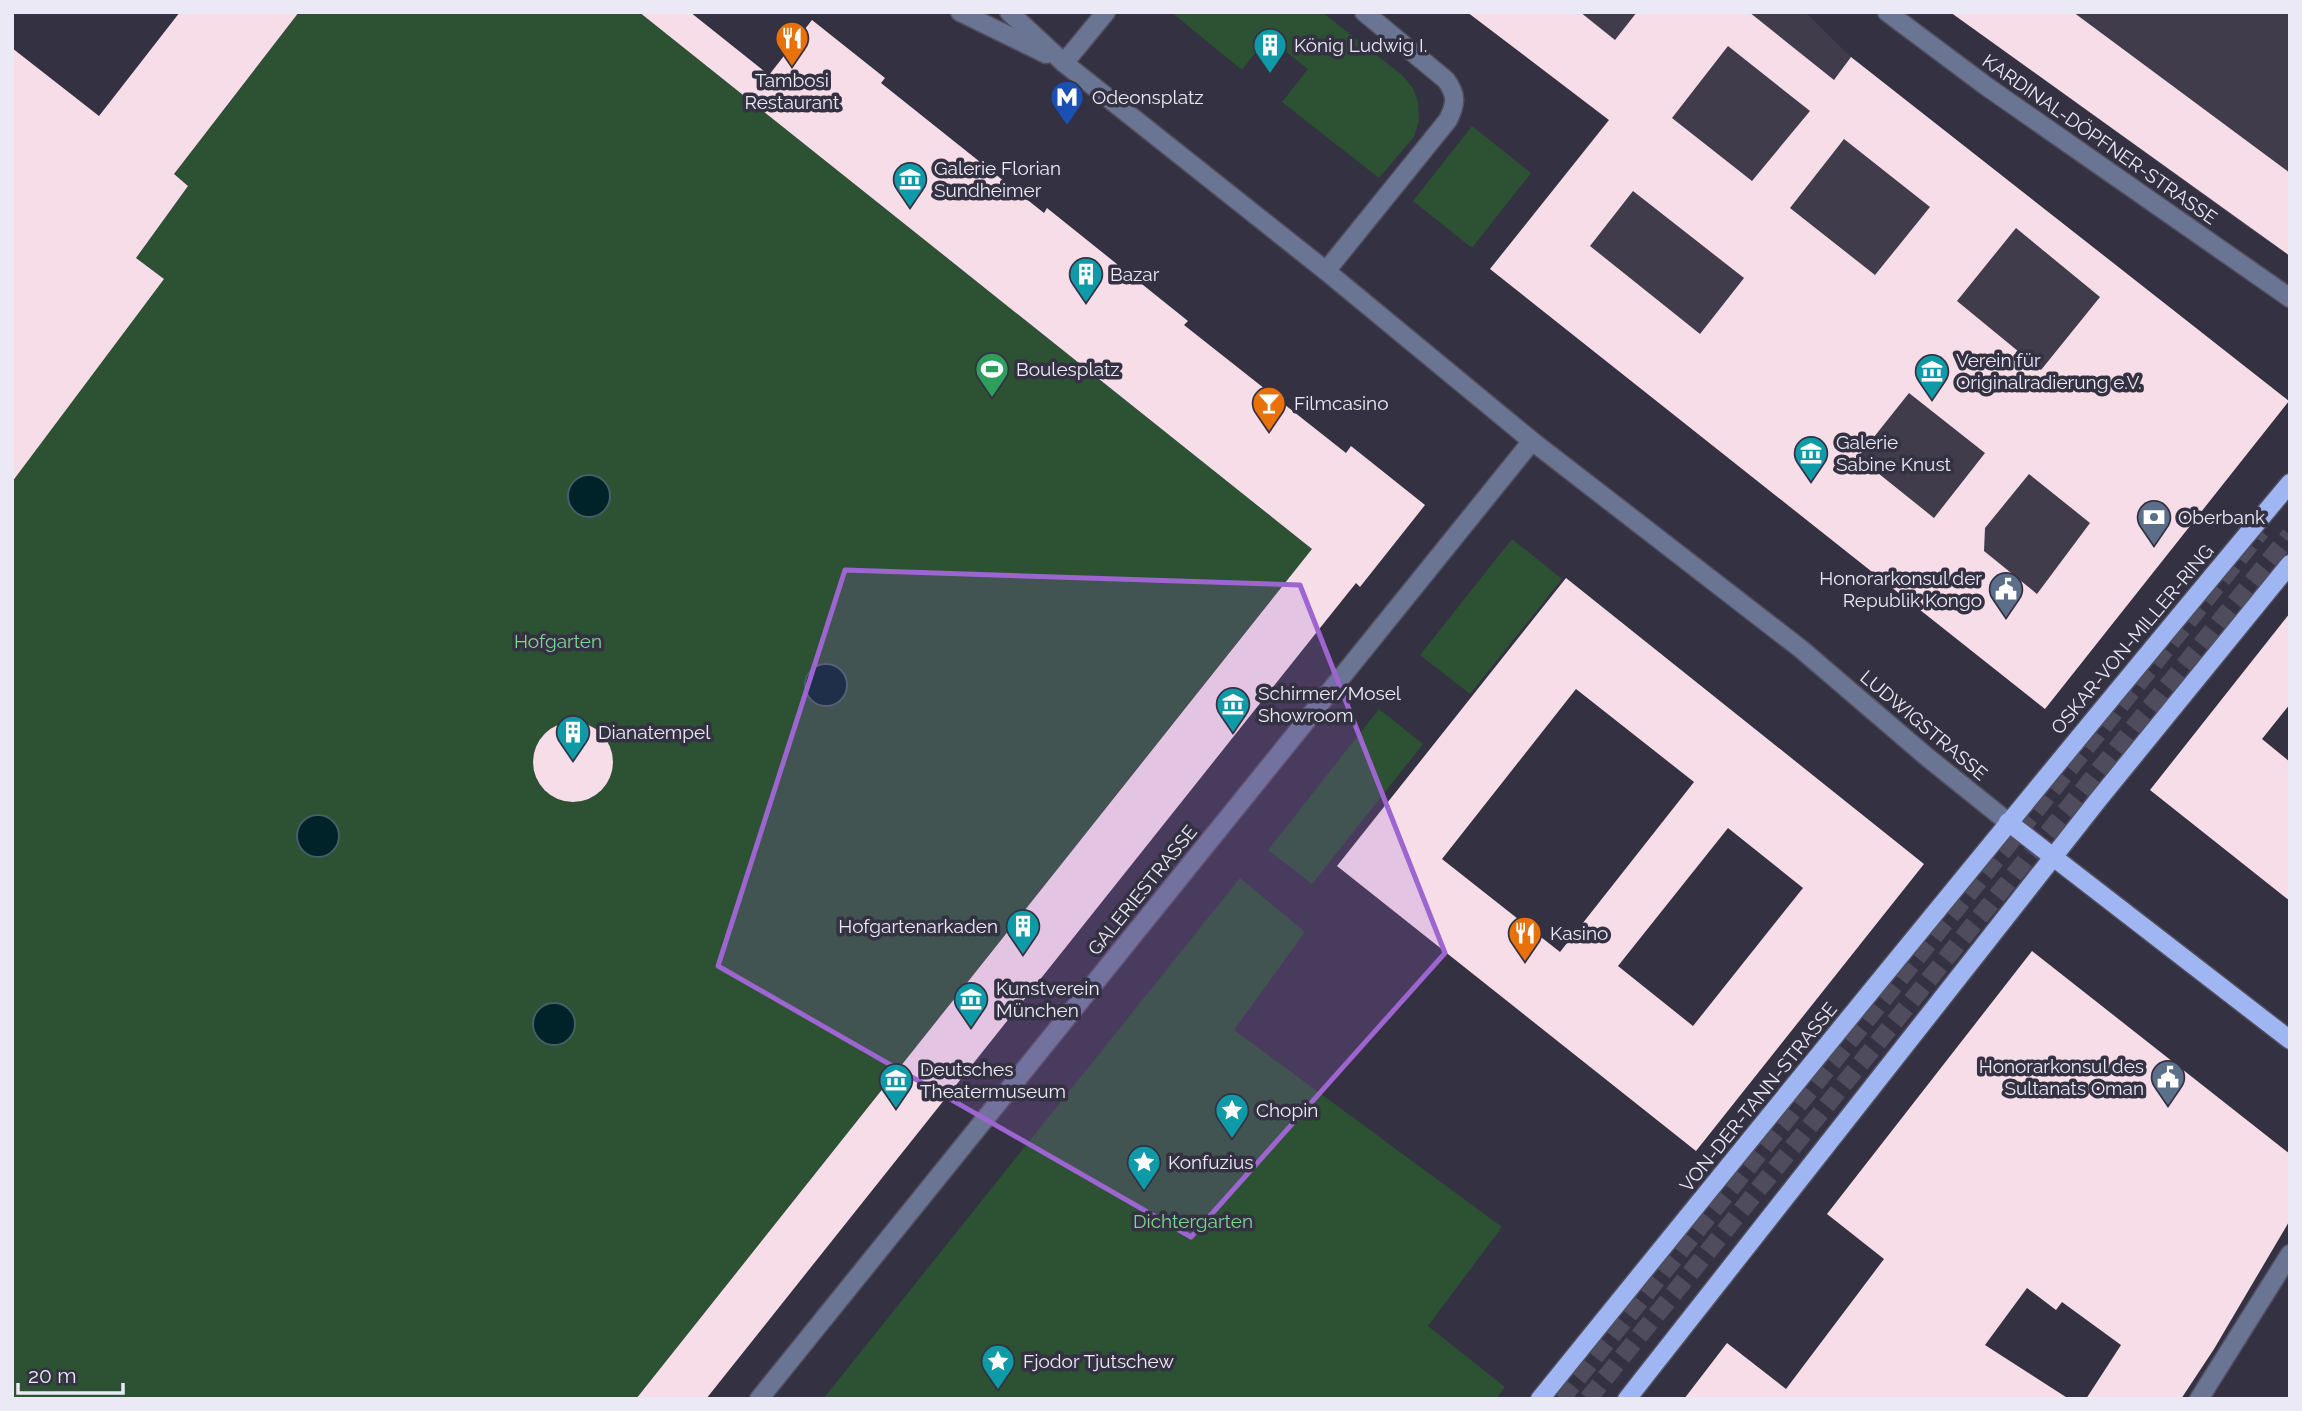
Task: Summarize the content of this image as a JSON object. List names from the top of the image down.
{
  "streets": {
    "main road": ["OSKAR-VON-MILLER-RING", "LUDWIGSTRASSE", "VON-DER-TANN-STRASSE"],
    "street": ["KARDINAL-DÖPFNER-STRASSE", "GALERIESTRASSE"]
  },
  "crossings": [
    ["OSKAR-VON-MILLER-RING", "LUDWIGSTRASSE"],
    ["OSKAR-VON-MILLER-RING", "VON-DER-TANN-STRASSE"],
    ["LUDWIGSTRASSE", "GALERIESTRASSE"],
    ["LUDWIGSTRASSE", "VON-DER-TANN-STRASSE"]
  ],
  "parks": ["Hofgarten", "Dichtergarten"],
  "places": {
    "restaurant": ["Tambosi Restaurant", "Kasino"],
    "building": [
      "König Ludwig I.",
      "Bazar",
      "Dianatempel",
      "Hofgartenarkaden"
    ],
    "metro station": ["Odeonsplatz"],
    "museum": [
      "Galerie Florian Sundheimer",
      "Verein für Originalradierung e.V.",
      "Galerie Sabine Knust",
      "Schirmer/Mosel Showroom",
      "Kunstverein München",
      "Deutsches Theatermuseum"
    ],
    "sports": ["Boulesplatz"],
    "bar": ["Filmcasino"],
    "bank": ["Oberbank"],
    "public building": ["Honorarkonsul der Republik Kongo", "Honorarkonsul des Sultanats Oman"],
    "place": ["Chopin", "Konfuzius", "Fjodor Tjutschew"]
  },
  "scale_bar": "20 m"
}
